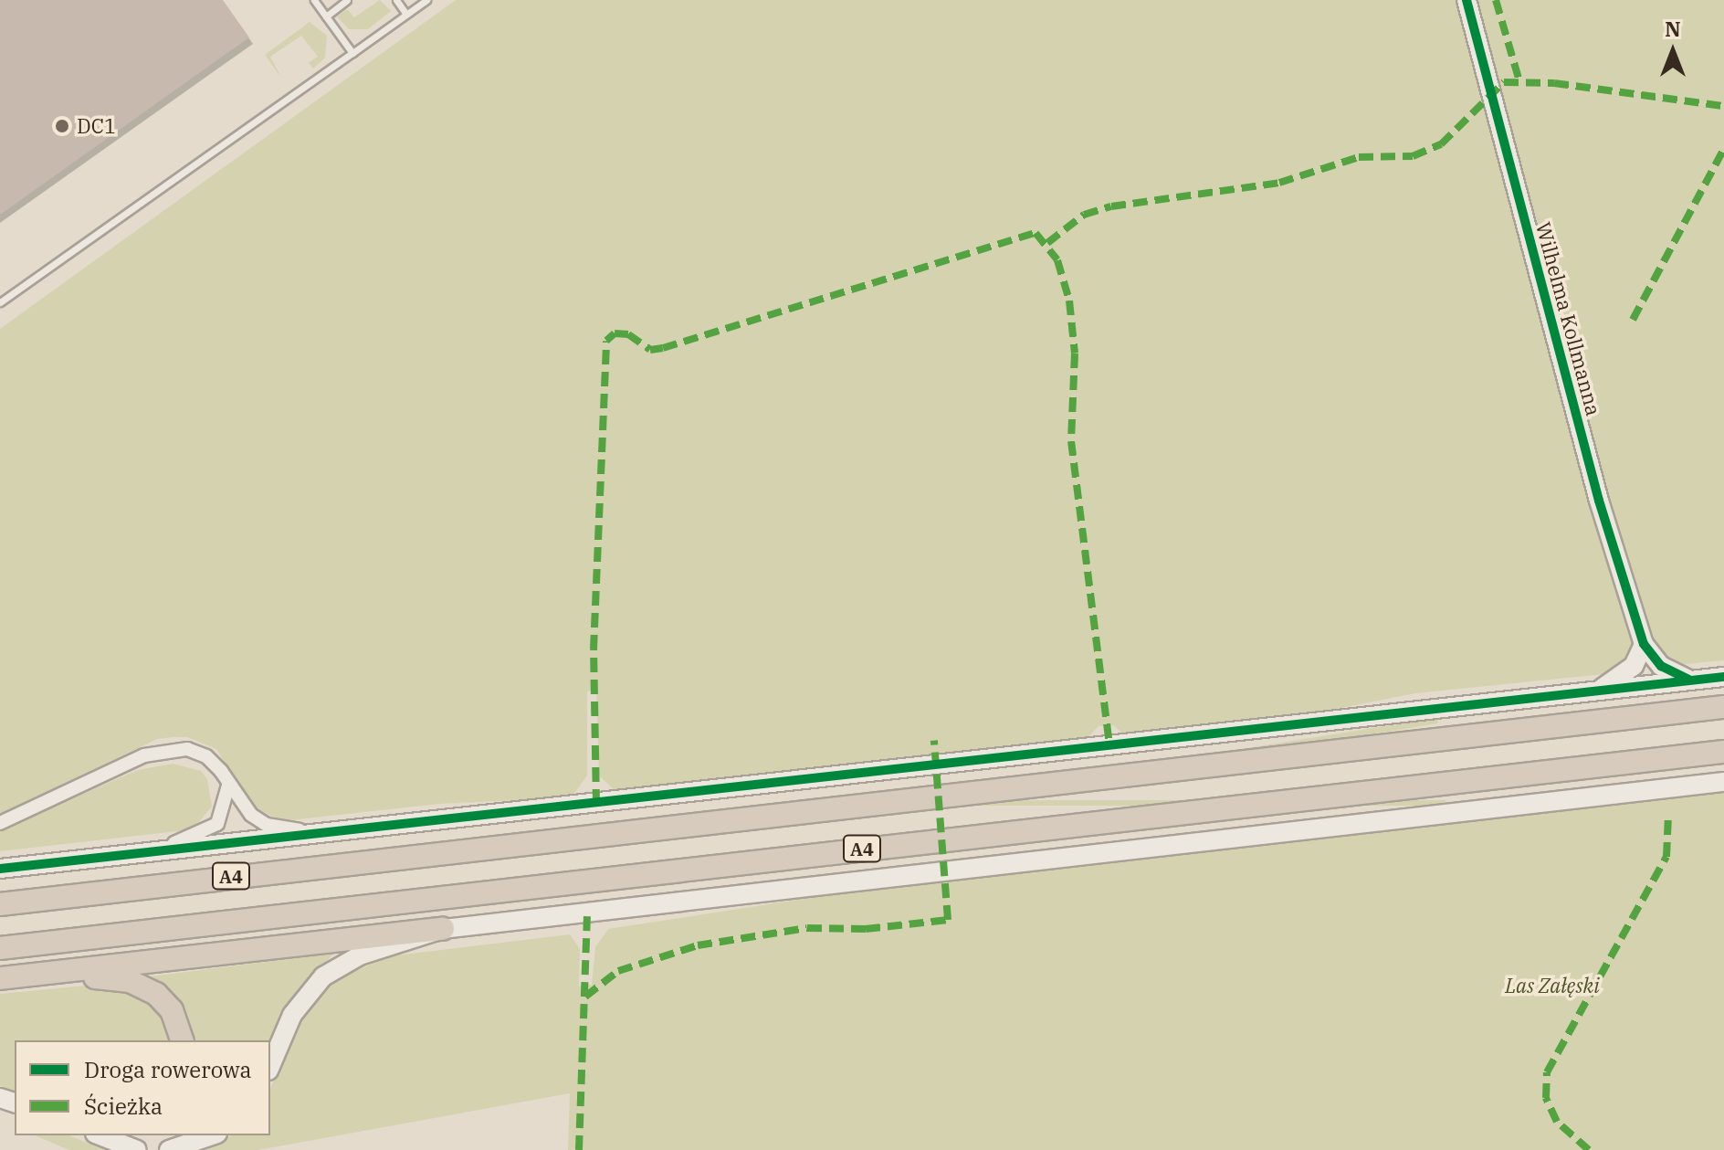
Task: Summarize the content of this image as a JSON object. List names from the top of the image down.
{
  "streets": {
    "highway": ["A4"],
    "street": ["Wilhelma Kollmanna"]
  },
  "parks": ["Las Załęski"],
  "places": ["DC1"],
  "legend": ["Droga rowerowa", "Ścieżka"],
  "north": "top"
}
